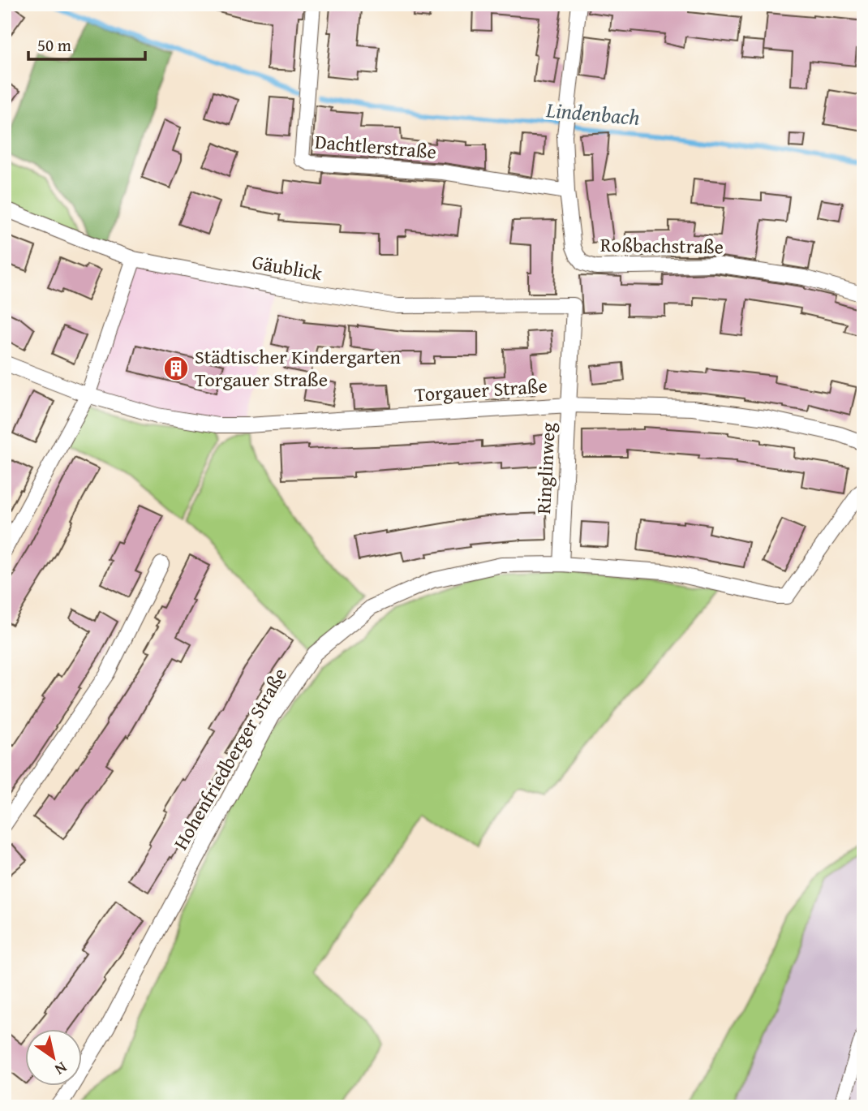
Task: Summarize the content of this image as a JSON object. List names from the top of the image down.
{
  "streets": {
    "street": [
      "Dachtlerstraße",
      "Roßbachstraße",
      "Gäublick",
      "Torgauer Straße",
      "Ringlinweg",
      "Hohenfriedberger Straße"
    ]
  },
  "crossings": [
    ["Dachtlerstraße", "Roßbachstraße"],
    ["Gäublick", "Ringlinweg"],
    ["Torgauer Straße", "Ringlinweg"],
    ["Ringlinweg", "Hohenfriedberger Straße"]
  ],
  "water": ["Lindenbach"],
  "places": {
    "building": ["Städtischer Kindergarten Torgauer Straße"]
  },
  "scale_bar": "50 m",
  "north": "bottom right"
}
